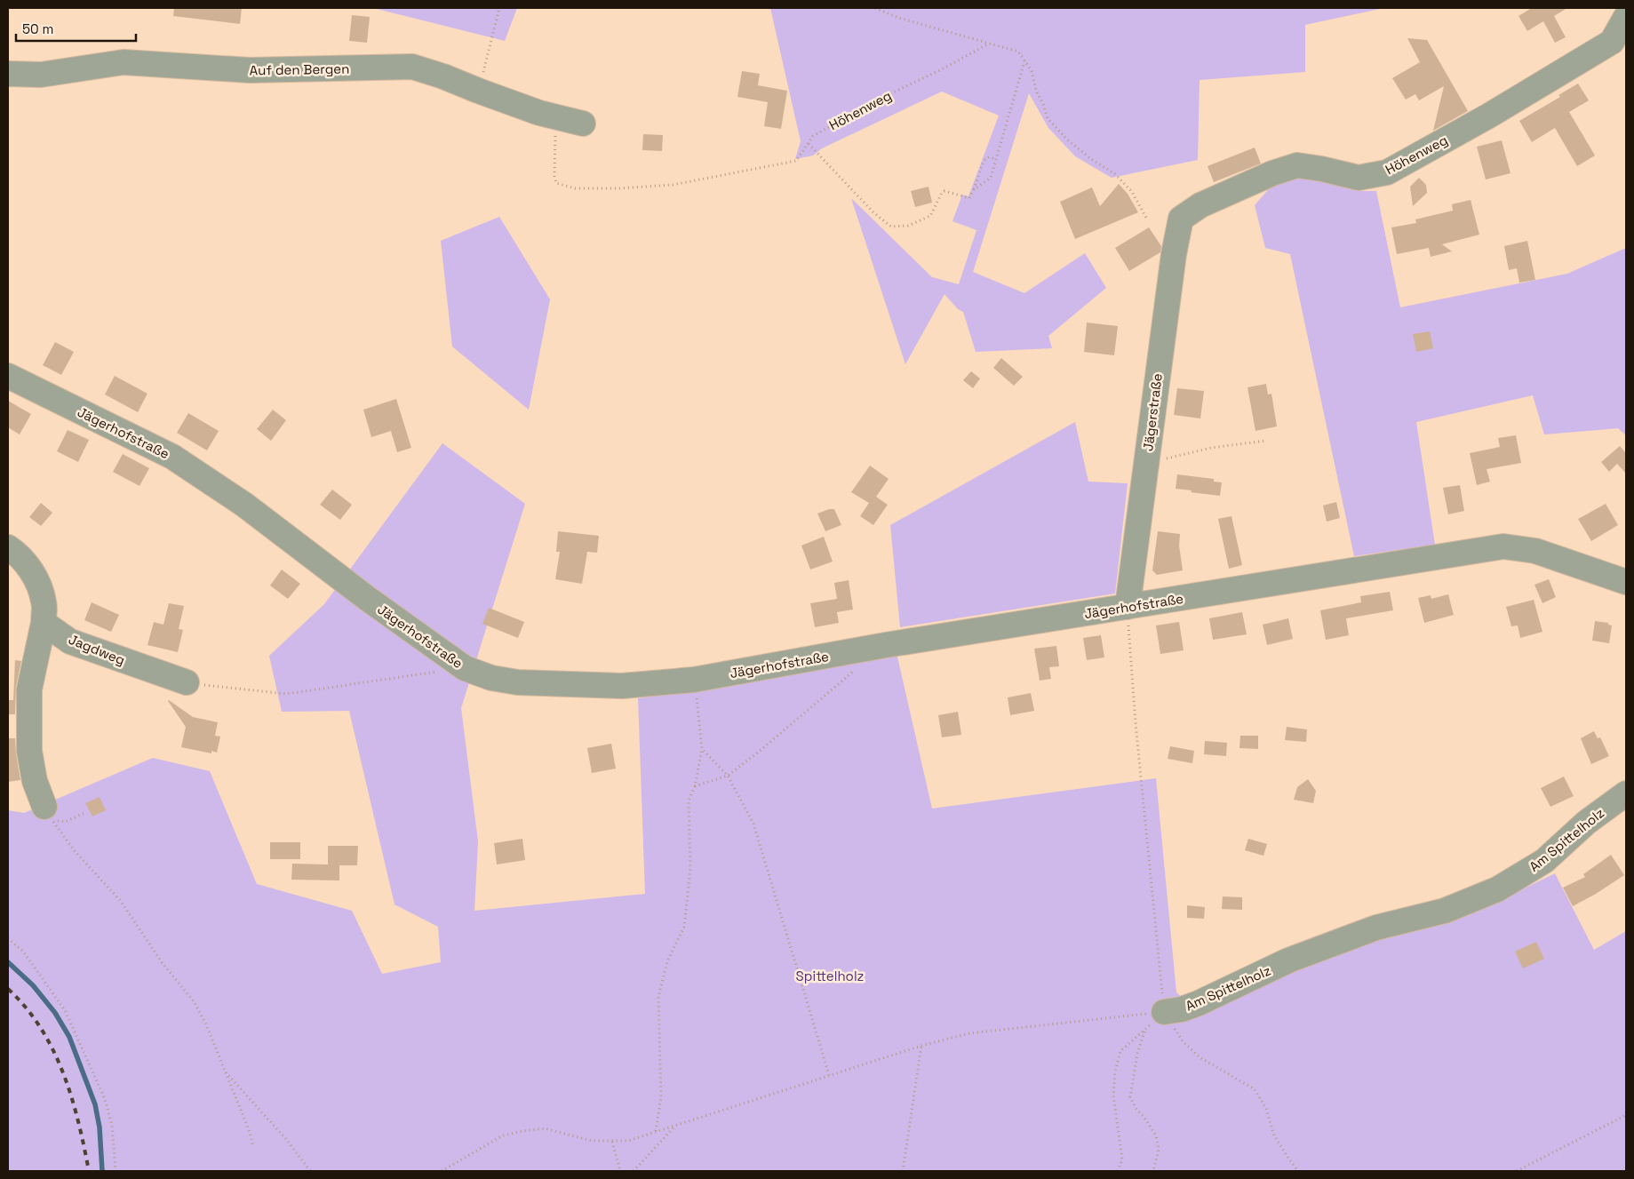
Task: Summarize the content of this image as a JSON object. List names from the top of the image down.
{
  "streets": {
    "street": [
      "Auf den Bergen",
      "Höhenweg",
      "Jägerstraße",
      "Jägerhofstraße",
      "Jagdweg",
      "Am Spittelholz"
    ]
  },
  "crossings": [
    ["Auf den Bergen", "Höhenweg"],
    ["Höhenweg", "Jägerstraße"],
    ["Jägerstraße", "Jägerhofstraße"],
    ["Jägerstraße", "Am Spittelholz"],
    ["Jägerhofstraße", "Am Spittelholz"]
  ],
  "parks": ["Spittelholz"],
  "scale_bar": "50 m"
}
